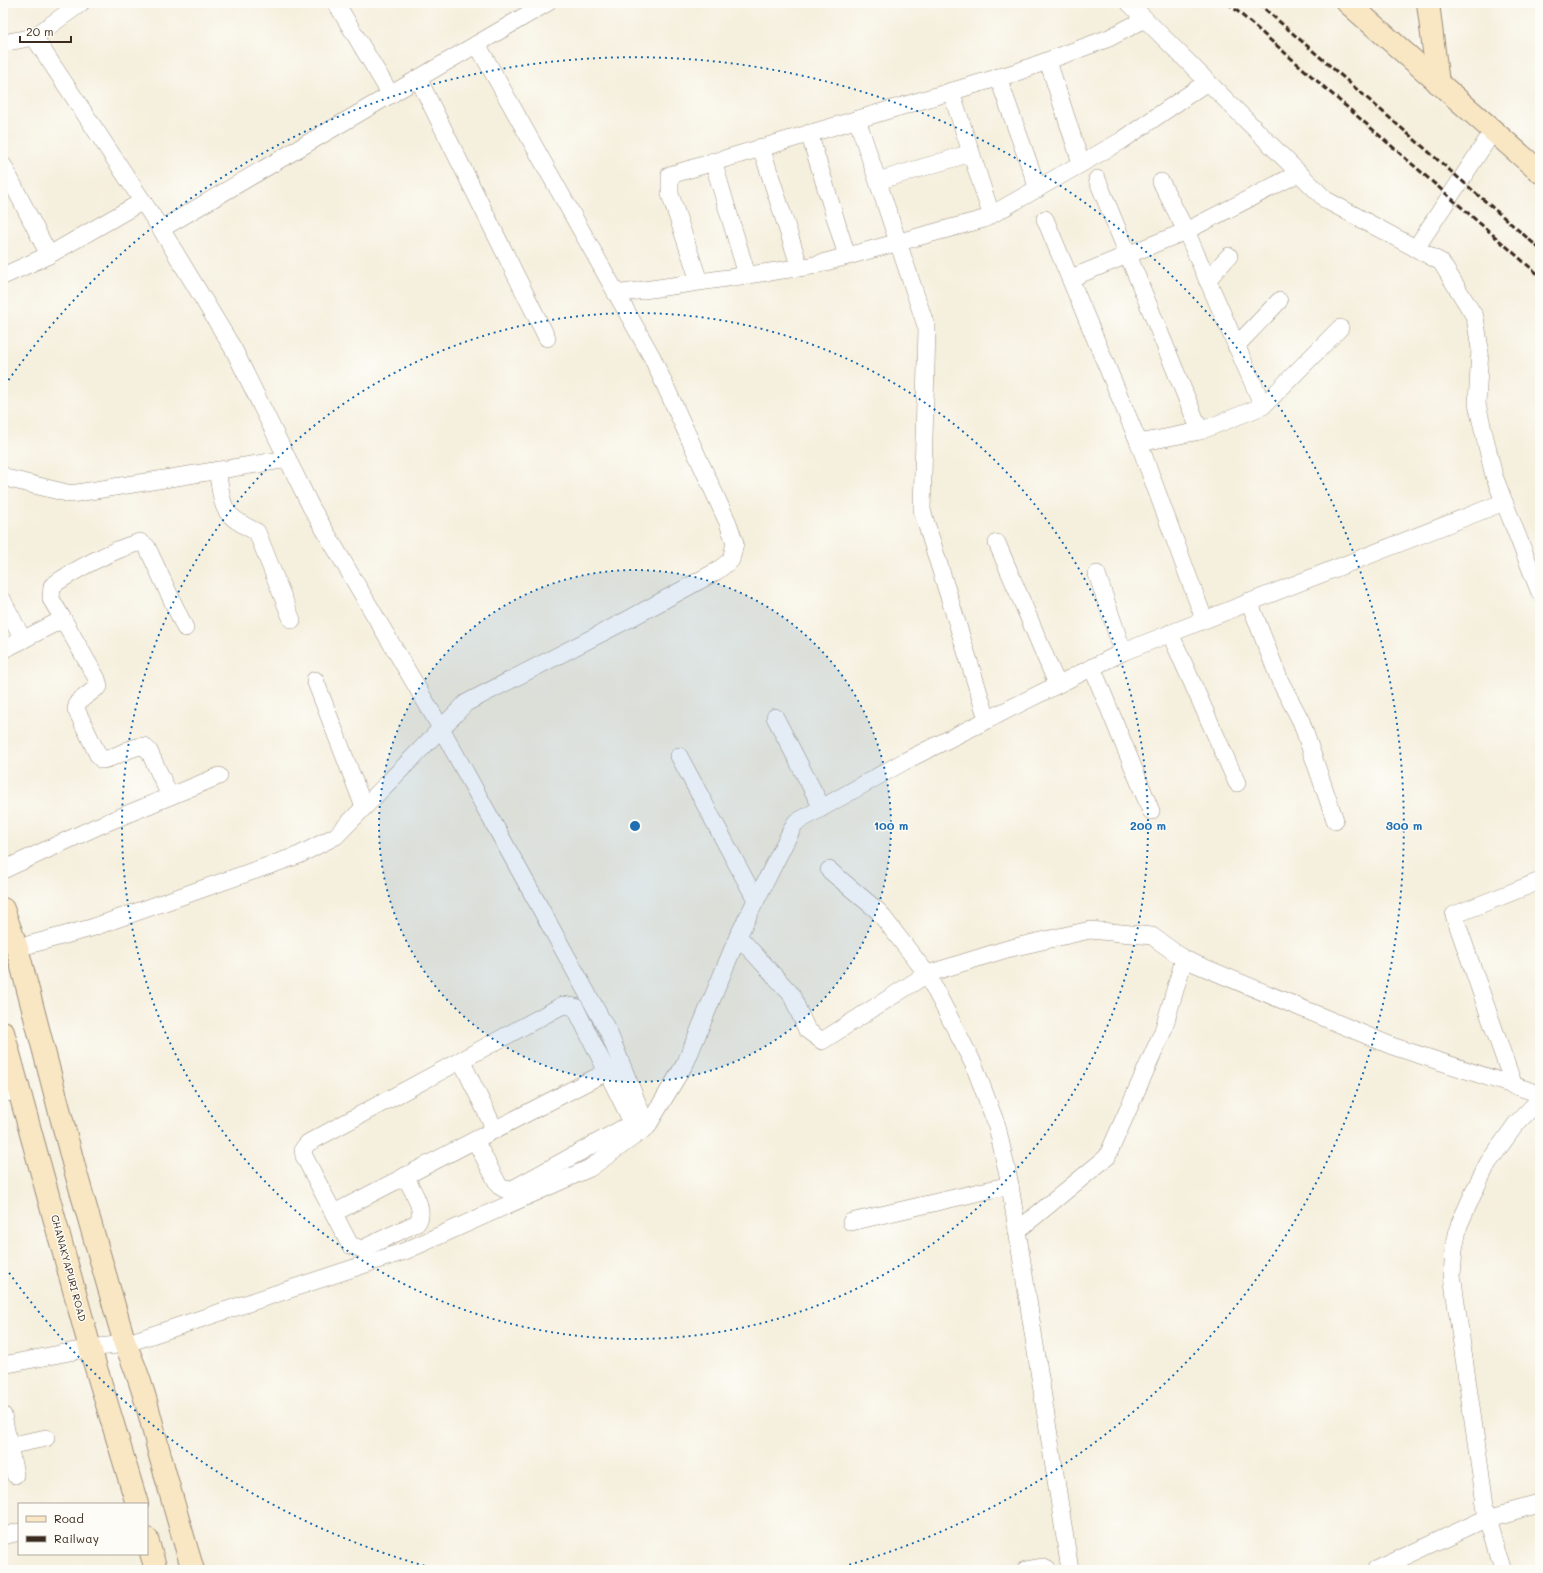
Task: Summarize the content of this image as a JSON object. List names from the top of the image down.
{
  "streets": {
    "street": ["CHANAKYAPURI ROAD"]
  },
  "legend": ["Road", "Railway"],
  "scale_bar": "20 m",
  "rings": ["100 m", "200 m", "300 m"]
}
